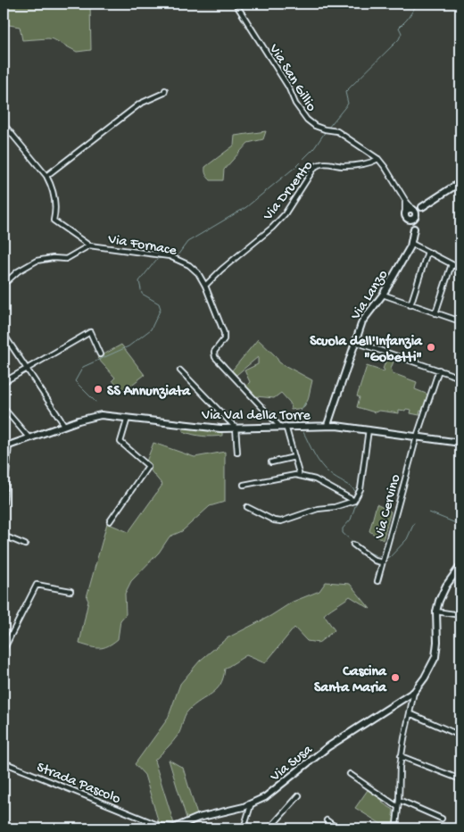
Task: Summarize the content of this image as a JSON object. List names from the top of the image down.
{
  "streets": {
    "street": [
      "Via San Gillio",
      "Via Druento",
      "Via Fornace",
      "Via Lanzo",
      "Via Val della Torre",
      "Via Cervino",
      "Via Susa",
      "Strada Pascolo"
    ]
  },
  "crossings": [
    ["Via San Gillio", "Via Druento"],
    ["Via San Gillio", "Via Lanzo"],
    ["Via Druento", "Via Fornace"],
    ["Via Fornace", "Via Val della Torre"],
    ["Via Lanzo", "Via Val della Torre"],
    ["Via Val della Torre", "Via Cervino"],
    ["Via Susa", "Strada Pascolo"]
  ],
  "places": ["Scuola dell'Infanzia \"Gobetti\"", "SS Annunziata", "Cascina Santa Maria"]
}
